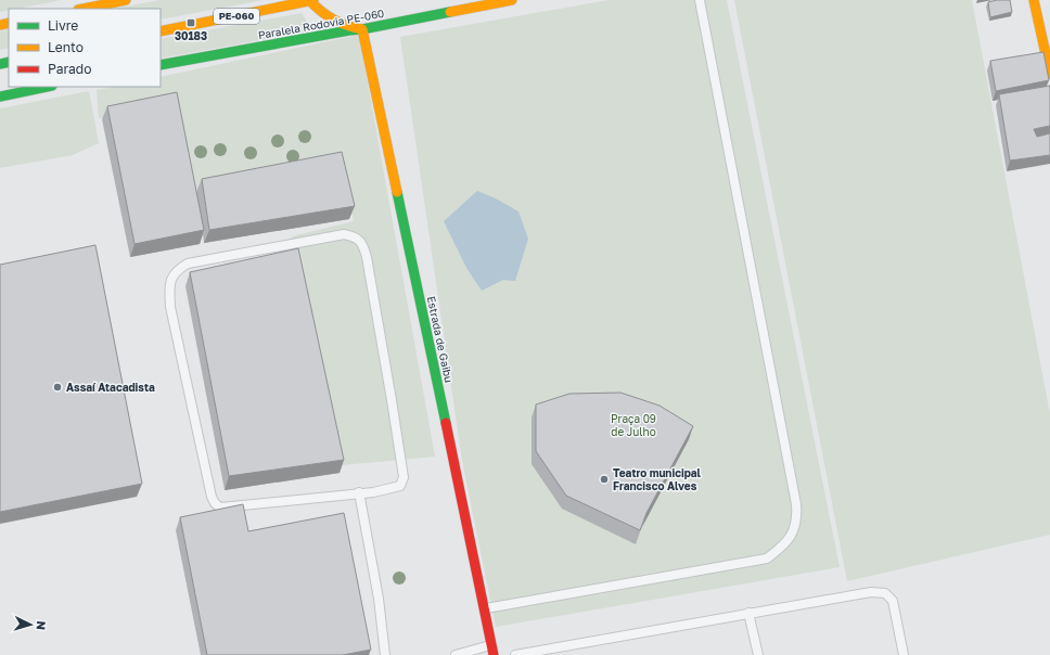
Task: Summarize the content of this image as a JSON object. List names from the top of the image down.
{
  "streets": {
    "main road": ["PE-060", "Paralela Rodovia PE-060", "Estrada de Gaibu"]
  },
  "crossings": [
    ["Paralela Rodovia PE-060", "Estrada de Gaibu"]
  ],
  "parks": ["Praça 09 de Julho"],
  "places": {
    "transit": ["30183"],
    "other": ["Assaí Atacadista", "Teatro municipal Francisco Alves"]
  },
  "legend": ["Livre", "Lento", "Parado"],
  "north": "right"
}
